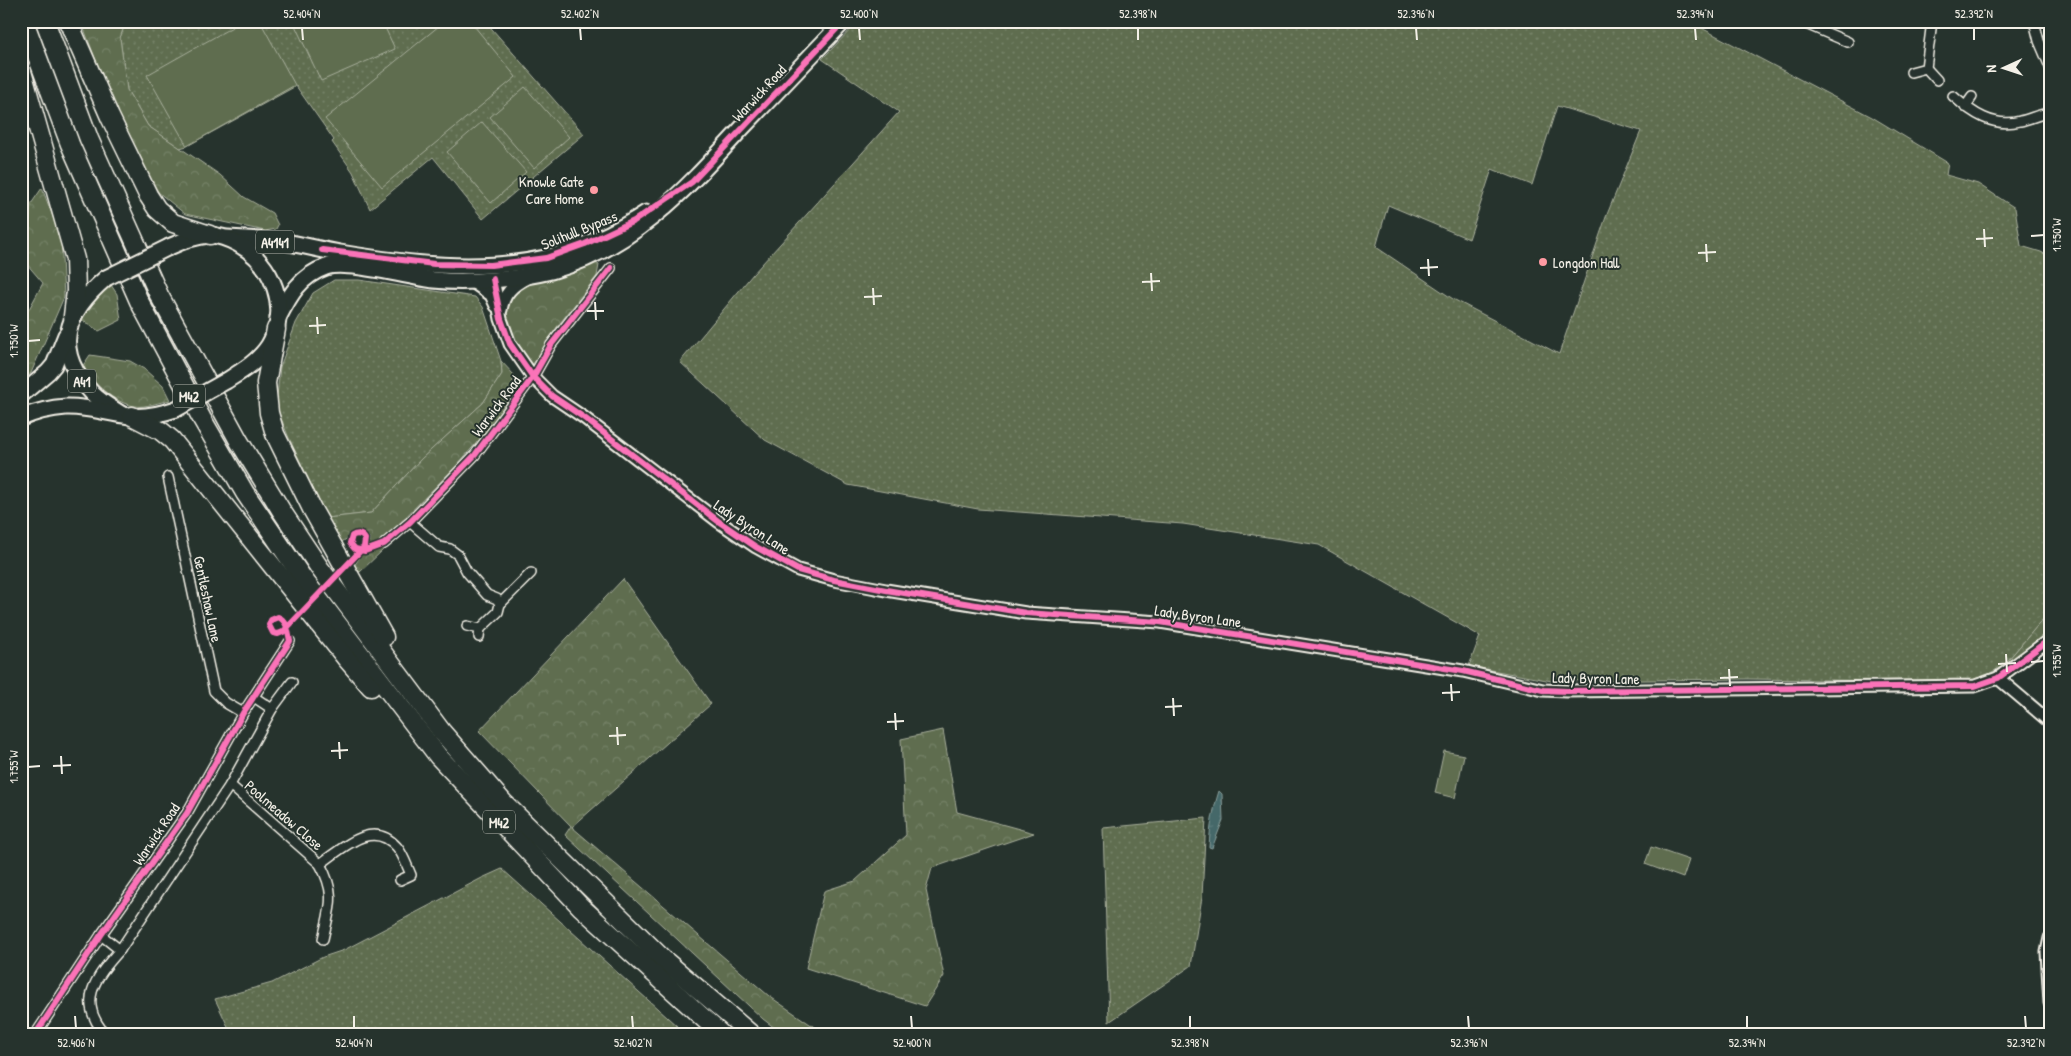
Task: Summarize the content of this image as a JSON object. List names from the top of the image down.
{
  "streets": {
    "highway": ["M42"],
    "main road": [
      "Warwick Road",
      "Solihull Bypass",
      "A4141",
      "A41"
    ],
    "street": ["Lady Byron Lane", "Gentleshaw Lane", "Poolmeadow Close"]
  },
  "crossings": [
    ["Warwick Road", "Solihull Bypass"],
    ["Warwick Road", "Lady Byron Lane"],
    ["Warwick Road", "Gentleshaw Lane"],
    ["Solihull Bypass", "A4141"],
    ["Solihull Bypass", "A41"],
    ["Solihull Bypass", "Lady Byron Lane"],
    ["A4141", "A41"]
  ],
  "places": ["Knowle Gate Care Home", "Longdon Hall"],
  "north": "left",
  "coordinates": [
    "52.404°N",
    "52.402°N",
    "52.400°N",
    "52.398°N",
    "52.396°N",
    "52.394°N",
    "52.392°N",
    "1.750°W",
    "1.755°W",
    "52.406°N"
  ]
}
